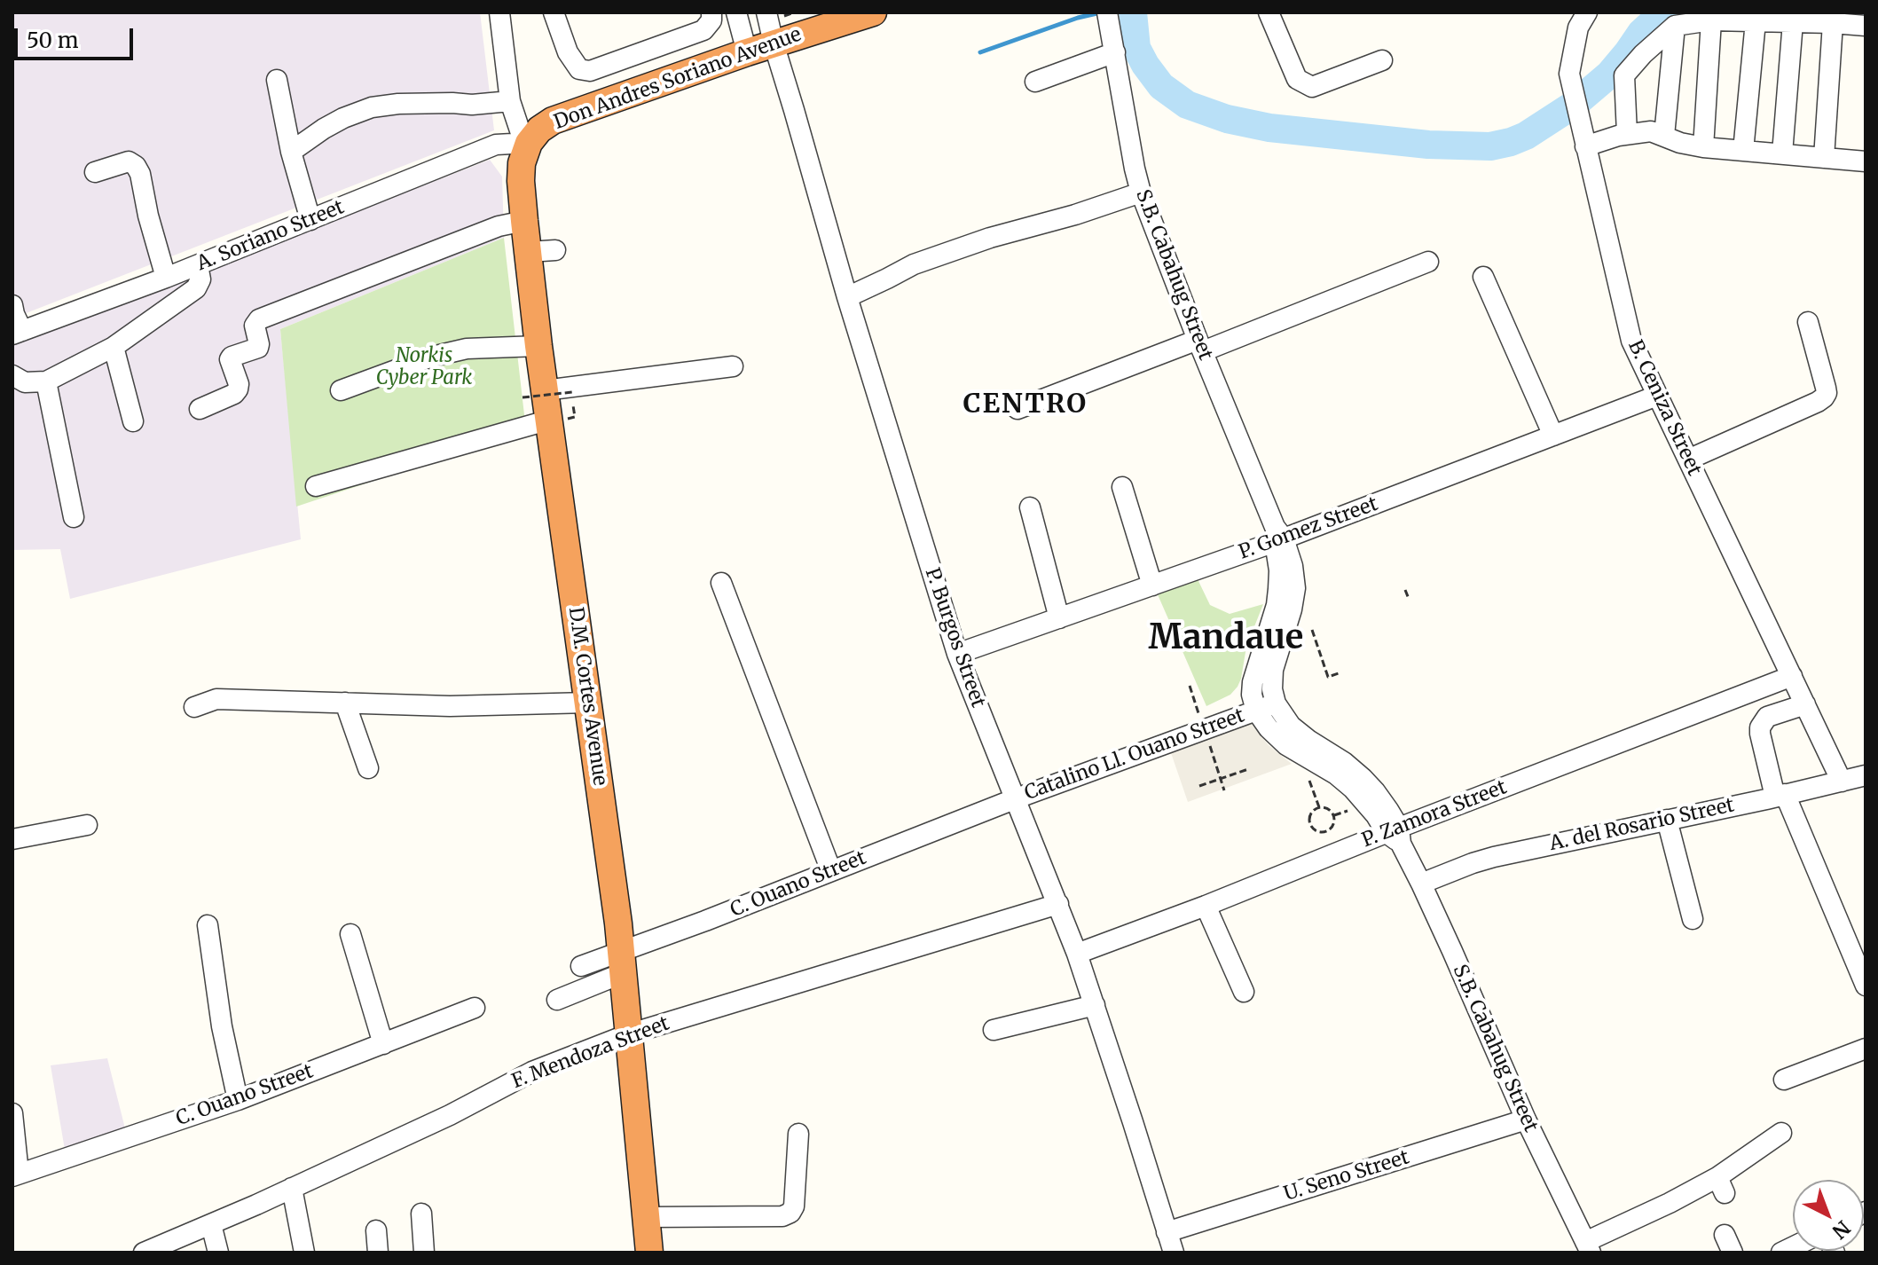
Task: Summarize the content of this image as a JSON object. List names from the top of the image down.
{
  "streets": {
    "highway": ["Don Andres Soriano Avenue", "D.M. Cortes Avenue"],
    "street": [
      "A. Soriano Street",
      "S.B. Cabahug Street",
      "B. Ceniza Street",
      "P. Gomez Street",
      "P. Burgos Street",
      "Catalino Ll. Ouano Street",
      "P. Zamora Street",
      "A. del Rosario Street",
      "C. Ouano Street",
      "F. Mendoza Street",
      "U. Seno Street"
    ]
  },
  "crossings": [
    ["Don Andres Soriano Avenue", "A. Soriano Street"],
    ["Don Andres Soriano Avenue", "P. Burgos Street"],
    ["Don Andres Soriano Avenue", "D.M. Cortes Avenue"],
    ["A. Soriano Street", "D.M. Cortes Avenue"],
    ["S.B. Cabahug Street", "P. Gomez Street"],
    ["S.B. Cabahug Street", "Catalino Ll. Ouano Street"],
    ["S.B. Cabahug Street", "P. Zamora Street"],
    ["S.B. Cabahug Street", "A. del Rosario Street"],
    ["S.B. Cabahug Street", "U. Seno Street"],
    ["B. Ceniza Street", "P. Gomez Street"],
    ["B. Ceniza Street", "P. Zamora Street"],
    ["B. Ceniza Street", "A. del Rosario Street"],
    ["P. Gomez Street", "P. Burgos Street"],
    ["P. Burgos Street", "Catalino Ll. Ouano Street"],
    ["P. Burgos Street", "P. Zamora Street"],
    ["P. Burgos Street", "C. Ouano Street"],
    ["P. Burgos Street", "F. Mendoza Street"],
    ["P. Burgos Street", "U. Seno Street"],
    ["D.M. Cortes Avenue", "C. Ouano Street"],
    ["D.M. Cortes Avenue", "F. Mendoza Street"],
    ["Catalino Ll. Ouano Street", "C. Ouano Street"]
  ],
  "districts": ["CENTRO", "Mandaue"],
  "parks": ["Norkis Cyber Park"],
  "scale_bar": "50 m",
  "north": "bottom right"
}
